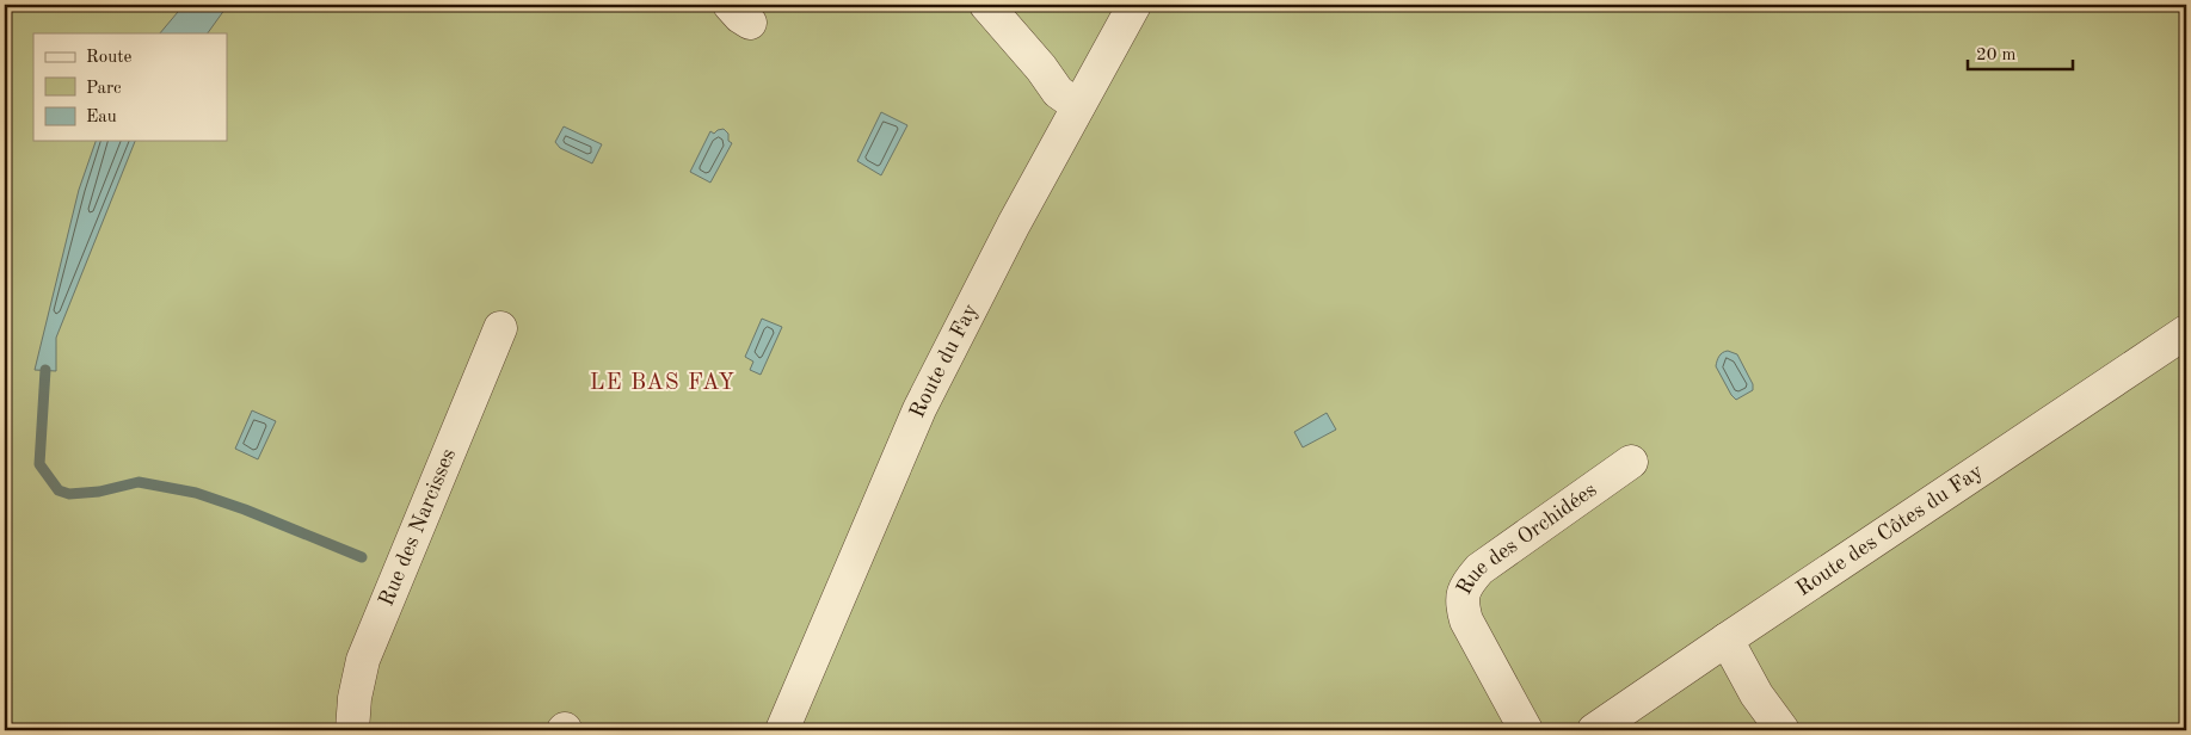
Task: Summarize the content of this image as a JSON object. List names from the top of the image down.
{
  "streets": {
    "street": [
      "Route du Fay",
      "Rue des Narcisses",
      "Route des Côtes du Fay",
      "Rue des Orchidées"
    ]
  },
  "districts": ["LE BAS FAY"],
  "legend": ["Route", "Parc", "Eau"],
  "scale_bar": "20 m"
}
